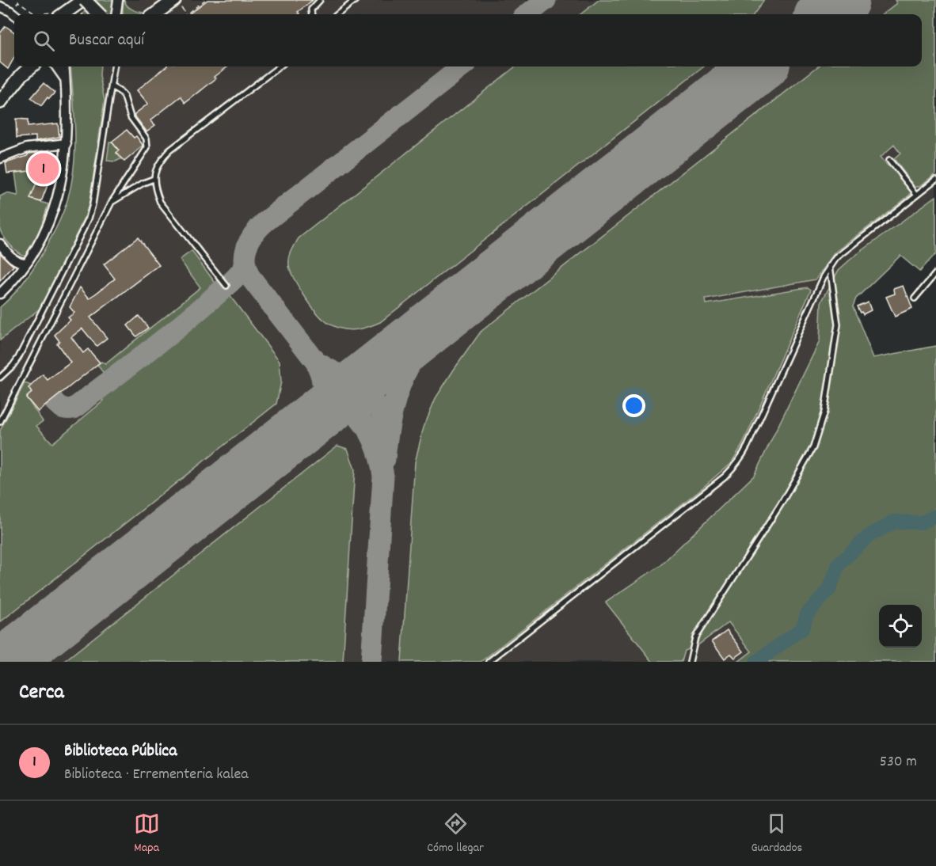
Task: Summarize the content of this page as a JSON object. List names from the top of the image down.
{
  "page": {
    "search": "Buscar aquí",
    "pins": "1",
    "heading": "Cerca",
    "list": [
      {
        "mark": "1",
        "name": "Biblioteca Pública",
        "note": "Biblioteca · Errementeria kalea",
        "value": "530 m"
      }
    ],
    "nav": ["Mapa", "Cómo llegar", "Guardados"]
  }
}
